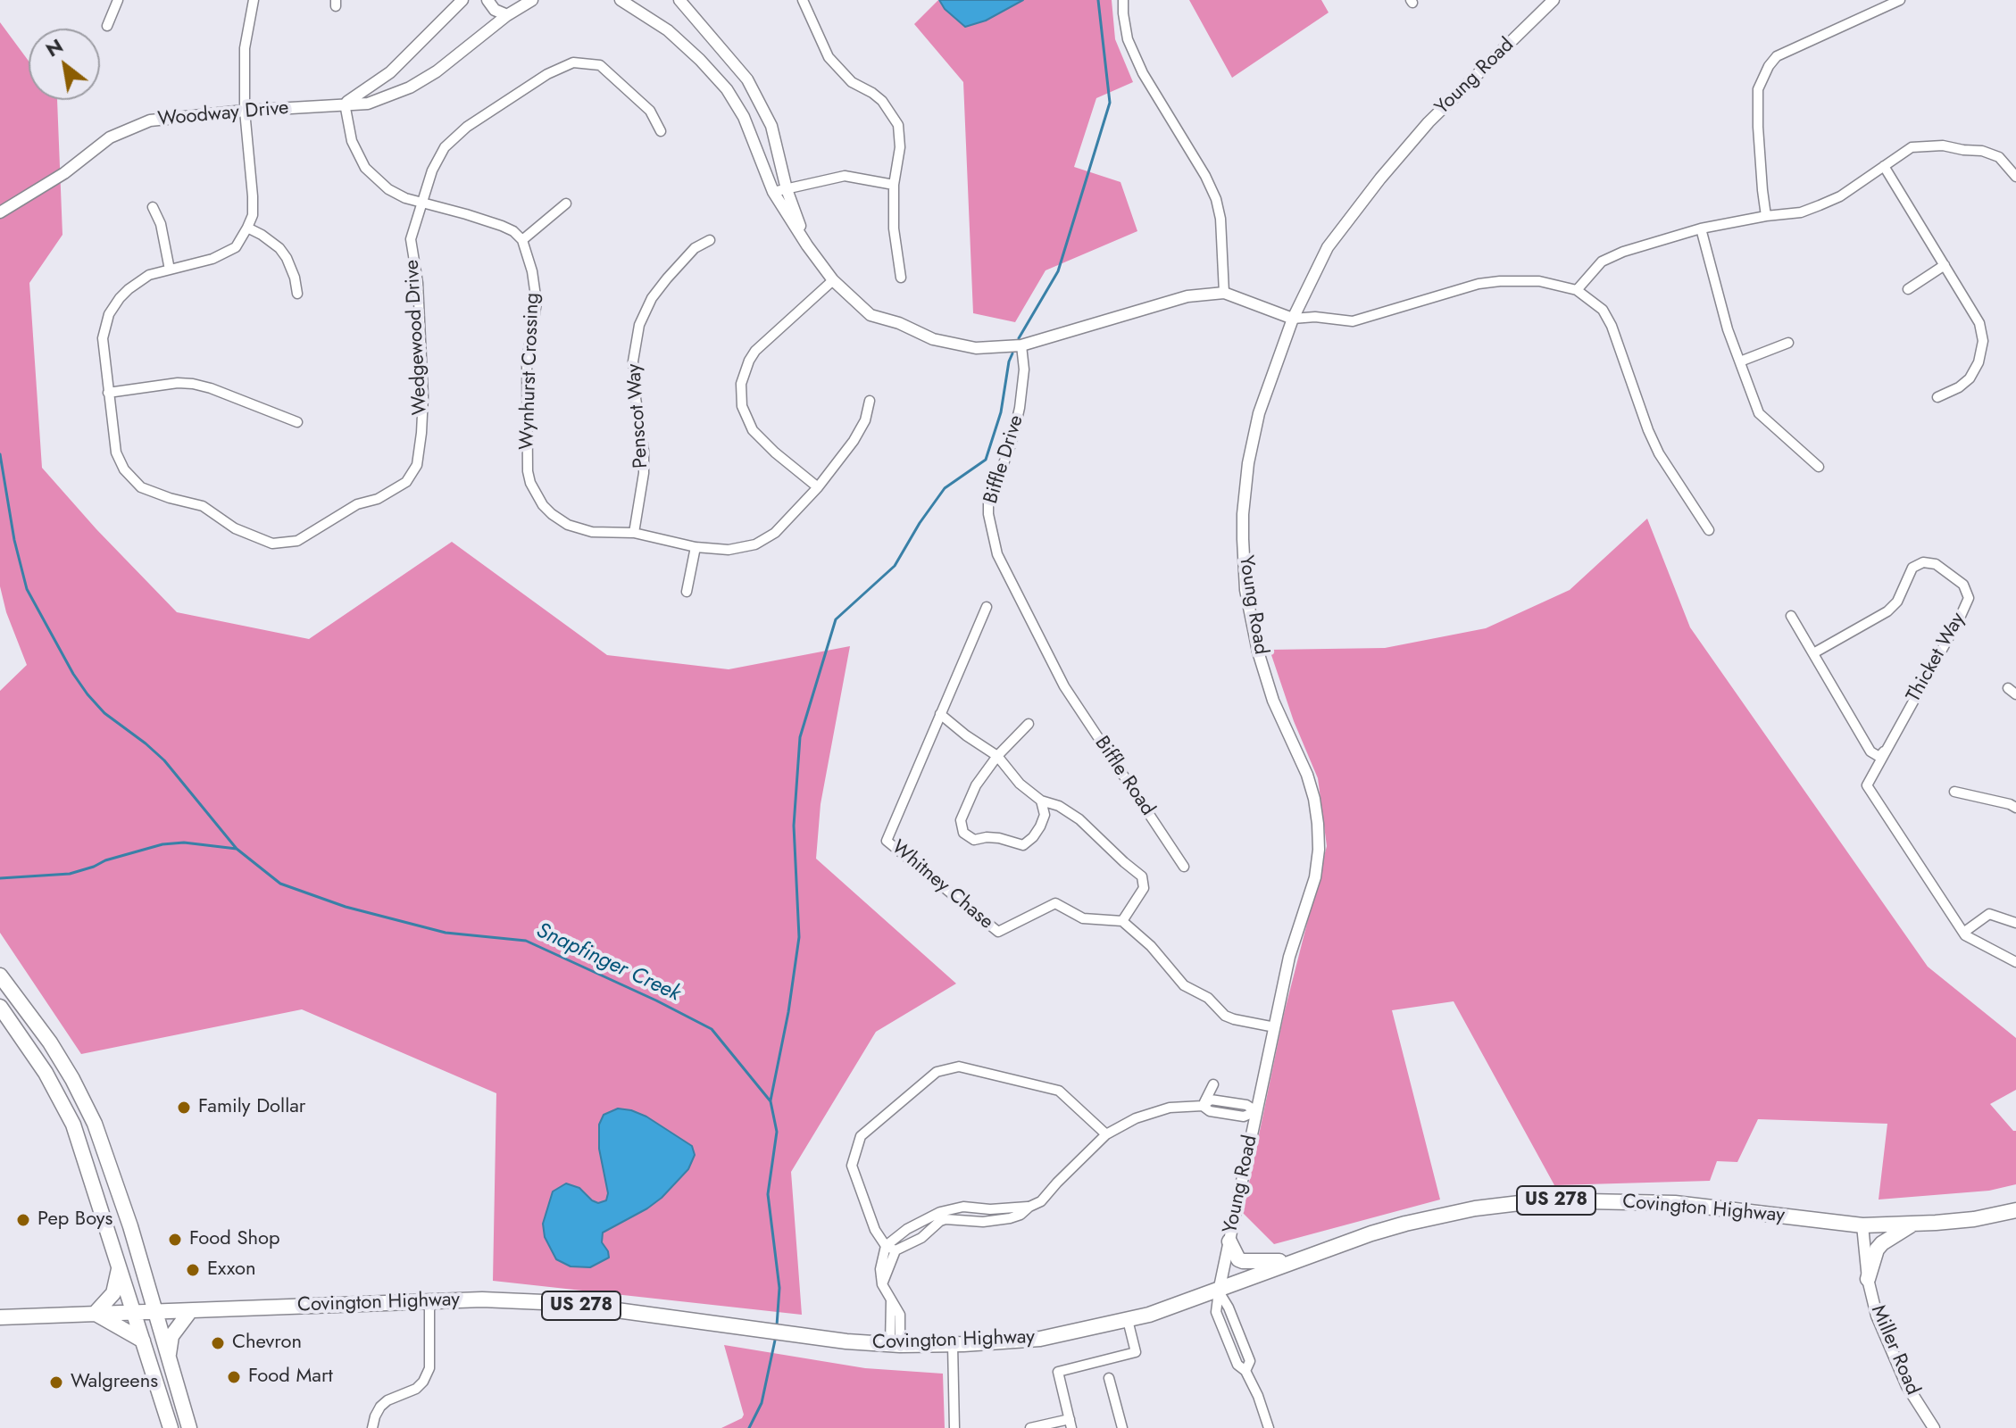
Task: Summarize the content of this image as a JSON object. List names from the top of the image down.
{
  "streets": {
    "main road": ["US 278", "Covington Highway"],
    "street": [
      "Young Road",
      "Woodway Drive",
      "Wedgewood Drive",
      "Wynhurst Crossing",
      "Penscot Way",
      "Biffle Drive",
      "Thicket Way",
      "Biffle Road",
      "Whitney Chase",
      "Miller Road"
    ]
  },
  "crossings": [
    ["Young Road", "Covington Highway"],
    ["Wynhurst Crossing", "Penscot Way"],
    ["Biffle Drive", "Biffle Road"],
    ["Covington Highway", "Miller Road"]
  ],
  "water": ["Snapfinger Creek"],
  "places": [
    "Family Dollar",
    "Pep Boys",
    "Food Shop",
    "Exxon",
    "Chevron",
    "Food Mart",
    "Walgreens"
  ],
  "north": "top left"
}
